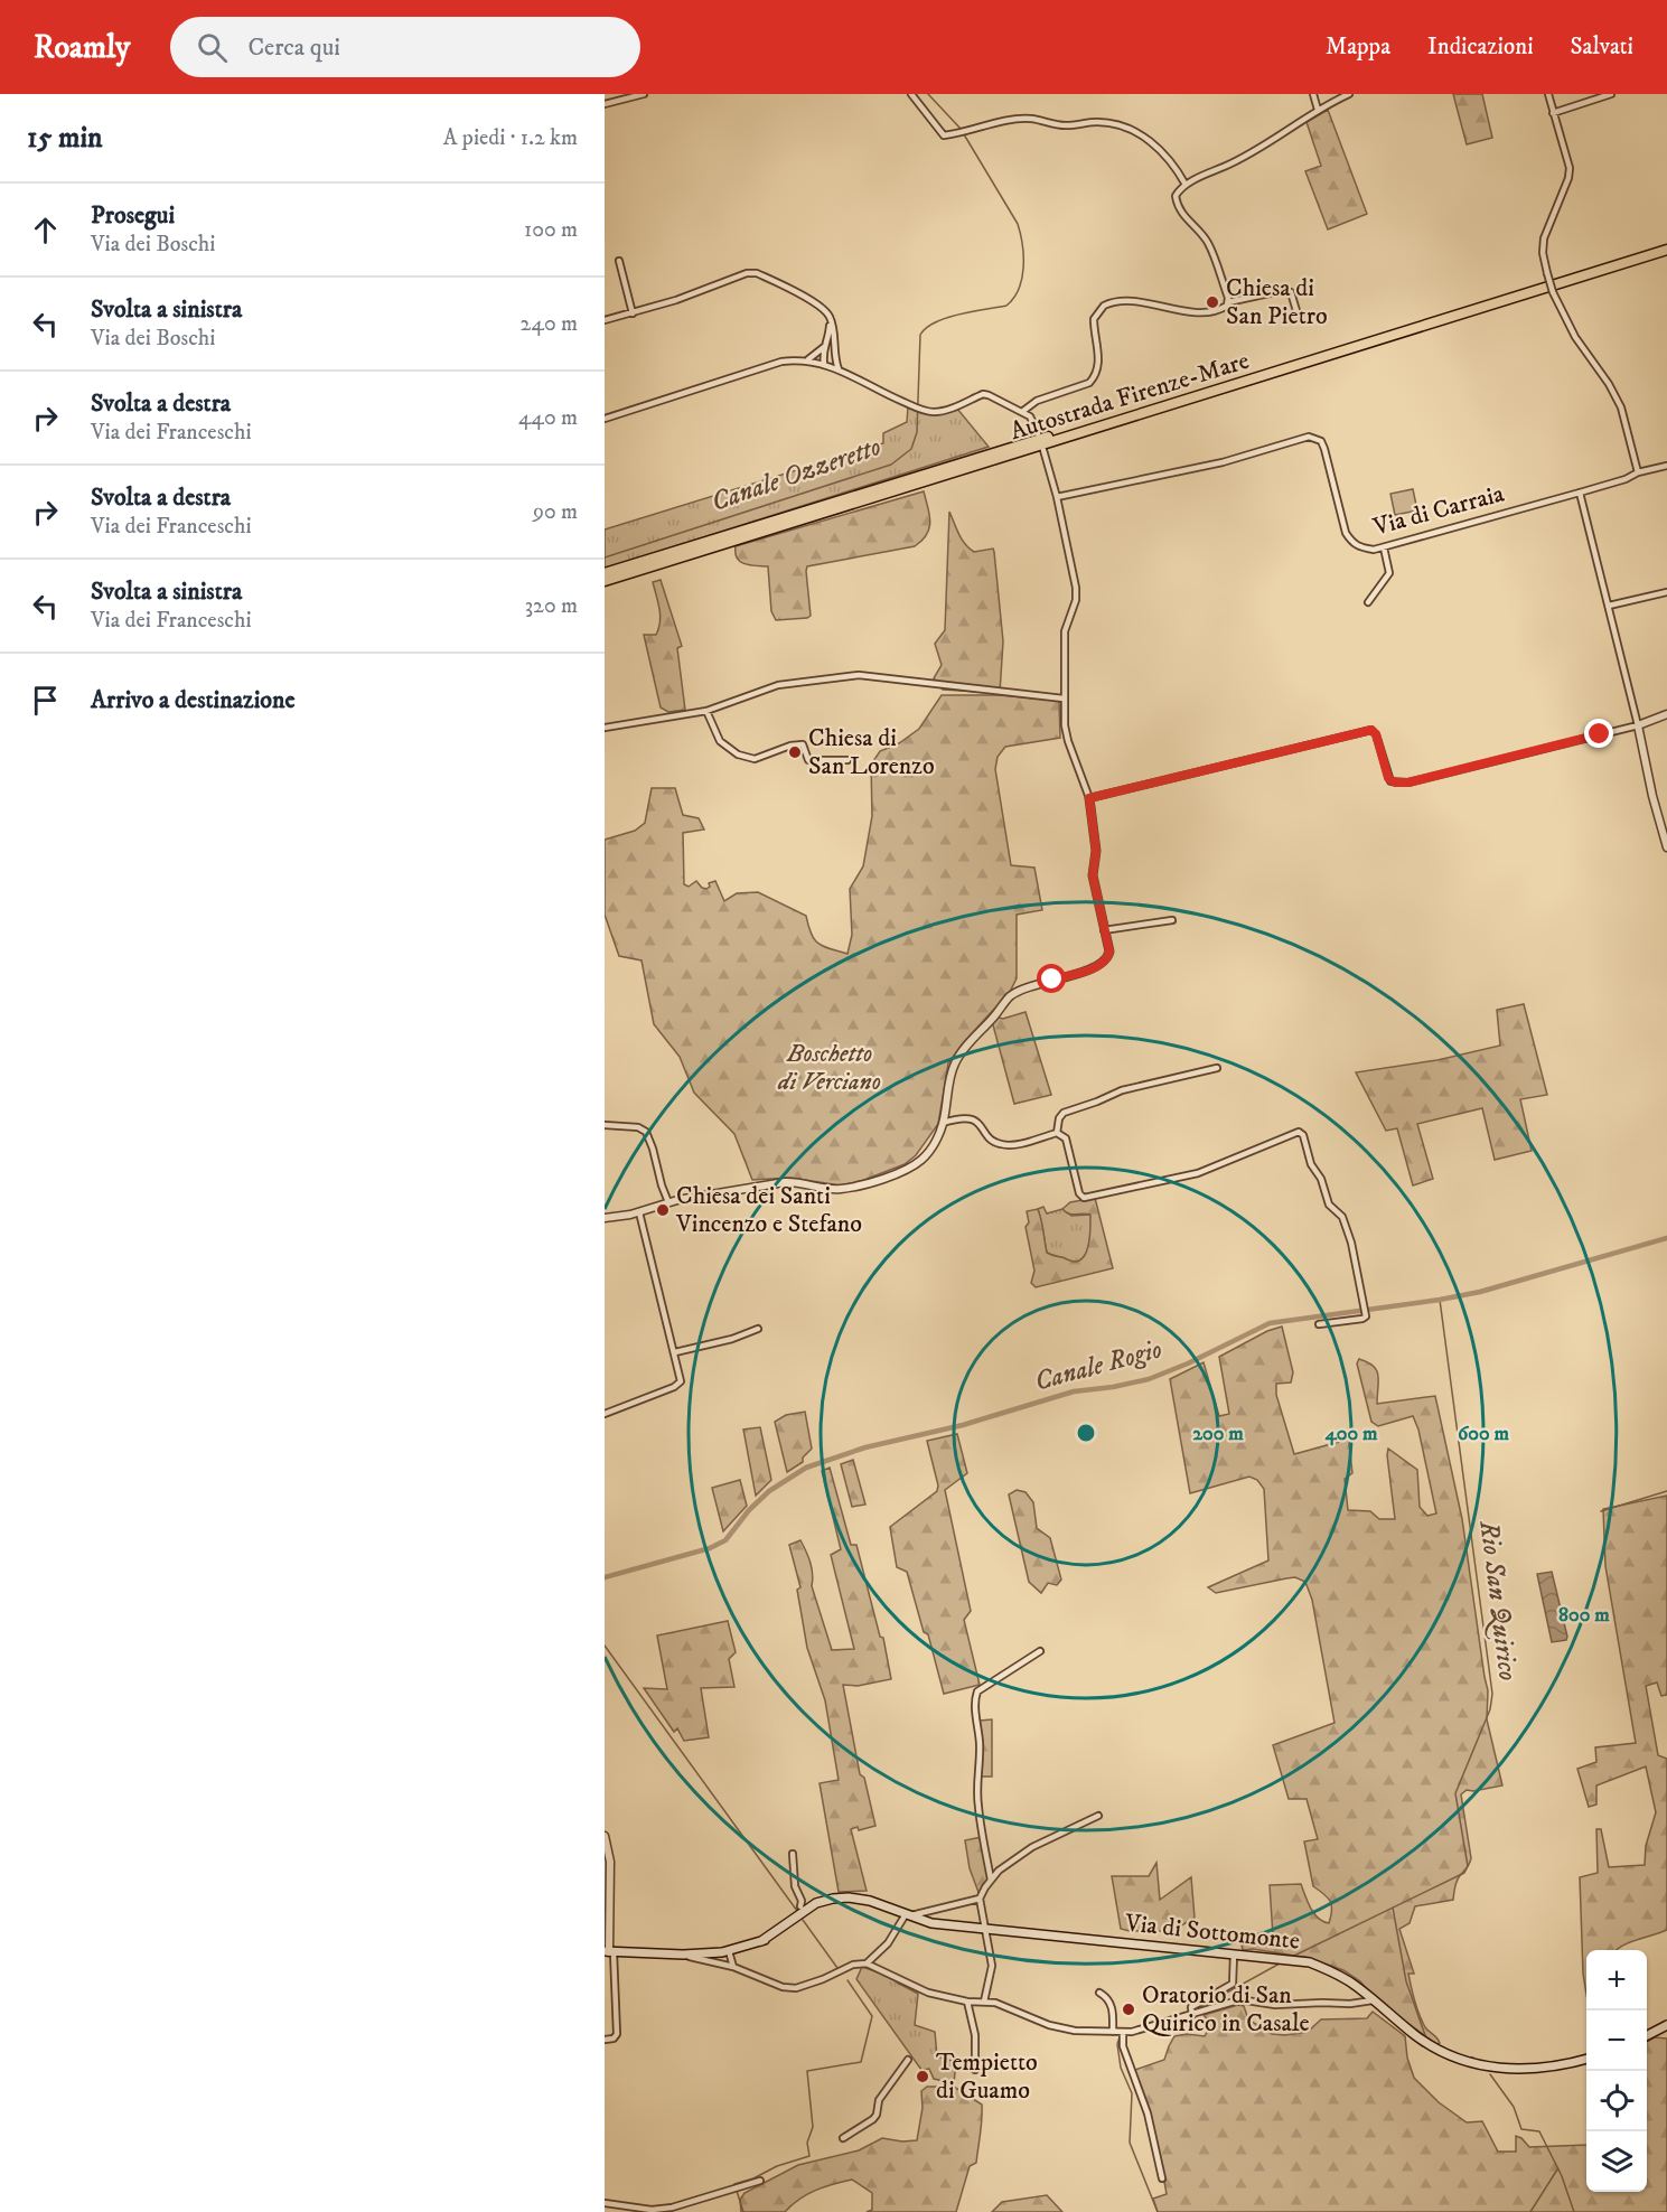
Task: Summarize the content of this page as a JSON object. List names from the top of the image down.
{
  "streets": {
    "highway": ["Autostrada Firenze-Mare"],
    "main road": ["Via di Sottomonte"],
    "street": ["Via di Carraia"]
  },
  "water": ["Canale Ozzeretto", "Canale Rogio", "Rio San Quirico"],
  "parks": ["Boschetto di Verciano"],
  "places": [
    "Chiesa di San Pietro",
    "Chiesa di San Lorenzo",
    "Chiesa dei Santi Vincenzo e Stefano",
    "Oratorio di San Quirico in Casale",
    "Tempietto di Guamo"
  ],
  "page": {
    "header": "Roamly",
    "search": "Cerca qui",
    "nav": ["Mappa", "Indicazioni", "Salvati"],
    "heading": ["15 min", "A piedi · 1.2 km"],
    "list": [
      ["Prosegui", "Via dei Boschi", "100 m"],
      ["Svolta a sinistra", "Via dei Boschi", "240 m"],
      ["Svolta a destra", "Via dei Franceschi", "440 m"],
      ["Svolta a destra", "Via dei Franceschi", "90 m"],
      ["Svolta a sinistra", "Via dei Franceschi", "320 m"],
      "Arrivo a destinazione"
    ],
    "map_buttons": ["+", "−"]
  },
  "rings": [
    "200 m",
    "400 m",
    "600 m",
    "800 m"
  ]
}
